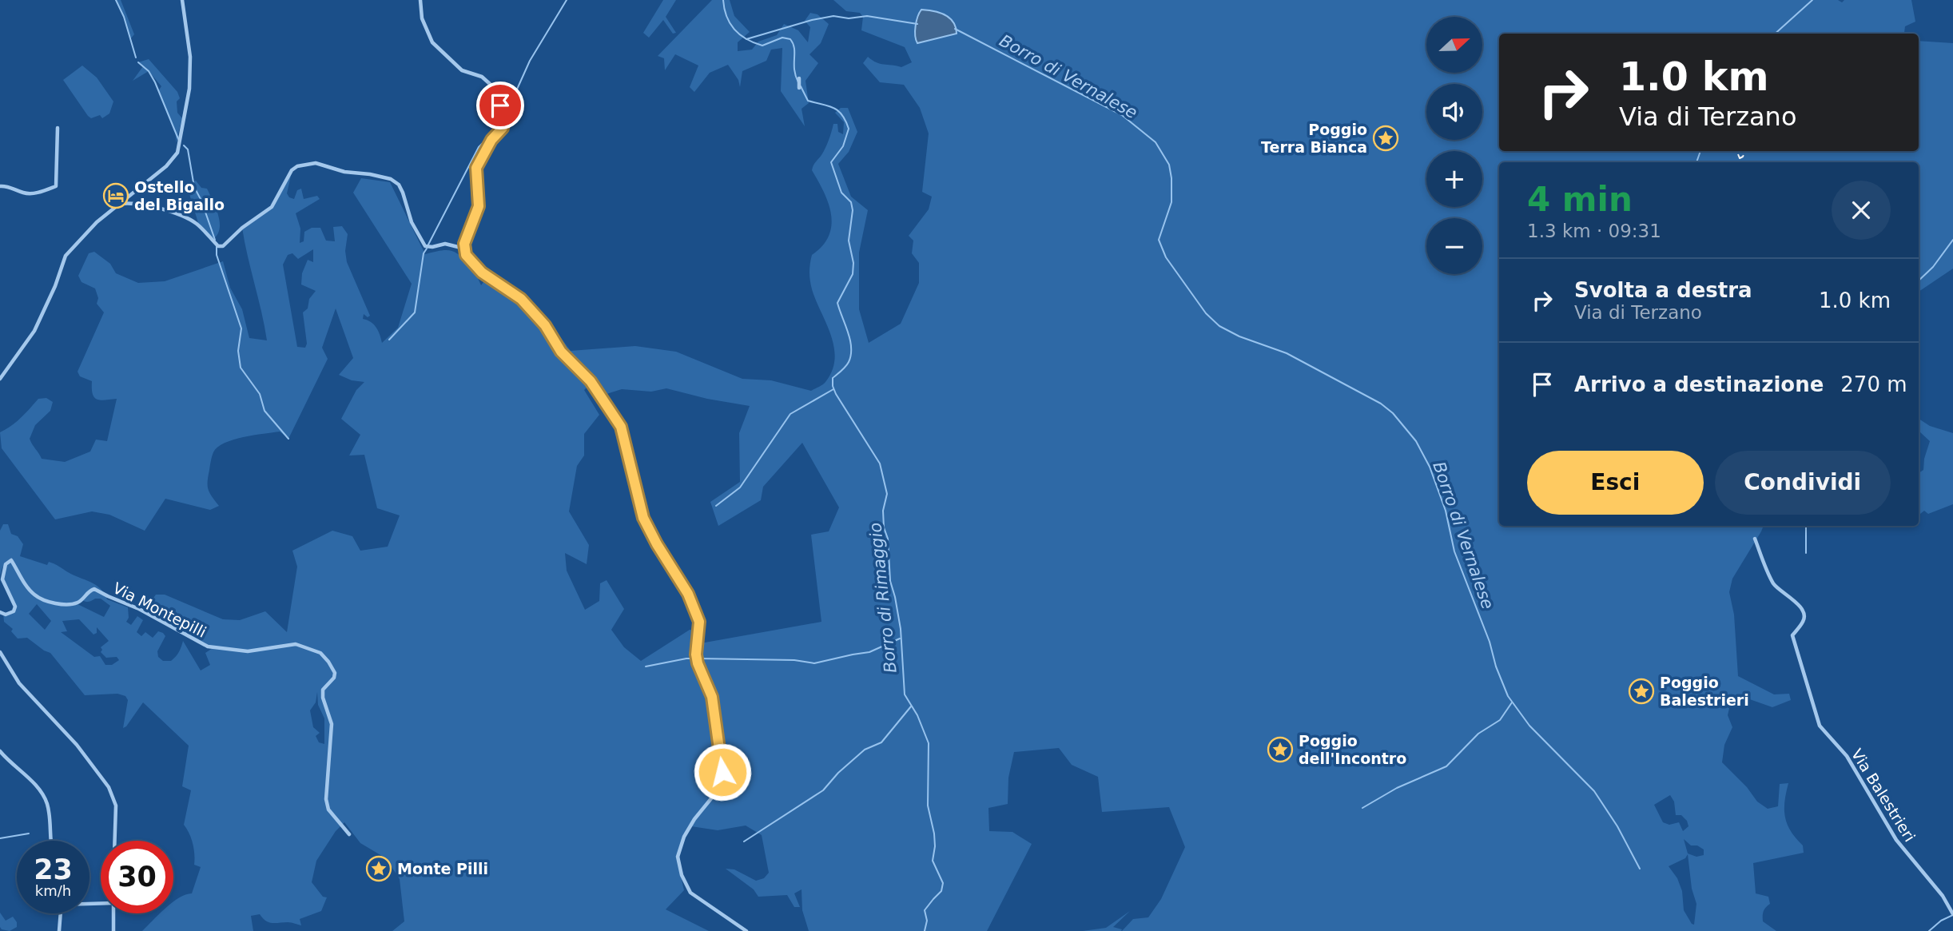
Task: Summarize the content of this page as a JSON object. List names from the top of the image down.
{
  "streets": {
    "street": ["Via Montepilli", "Via Balestrieri"]
  },
  "water": ["Borro di Vernalese", "Borro di Rimaggio"],
  "places": {
    "place": [
      "Poggio Terra Bianca",
      "Poggio Balestrieri",
      "Poggio dell'Incontro",
      "Monte Pilli"
    ],
    "hotel": ["Ostello del Bigallo"]
  },
  "north": "right",
  "page": {
    "map_buttons": ["+", "−"],
    "turn": ["1.0 km", "Via di Terzano"],
    "heading": ["4 min", "1.3 km · 09:31"],
    "list": [
      {
        "name": "Svolta a destra",
        "note": "Via di Terzano",
        "value": "1.0 km"
      },
      {
        "name": "Arrivo a destinazione",
        "value": "270 m"
      }
    ],
    "buttons": ["Esci", "Condividi"],
    "speed": "23 km/h",
    "limit": "30"
  }
}
